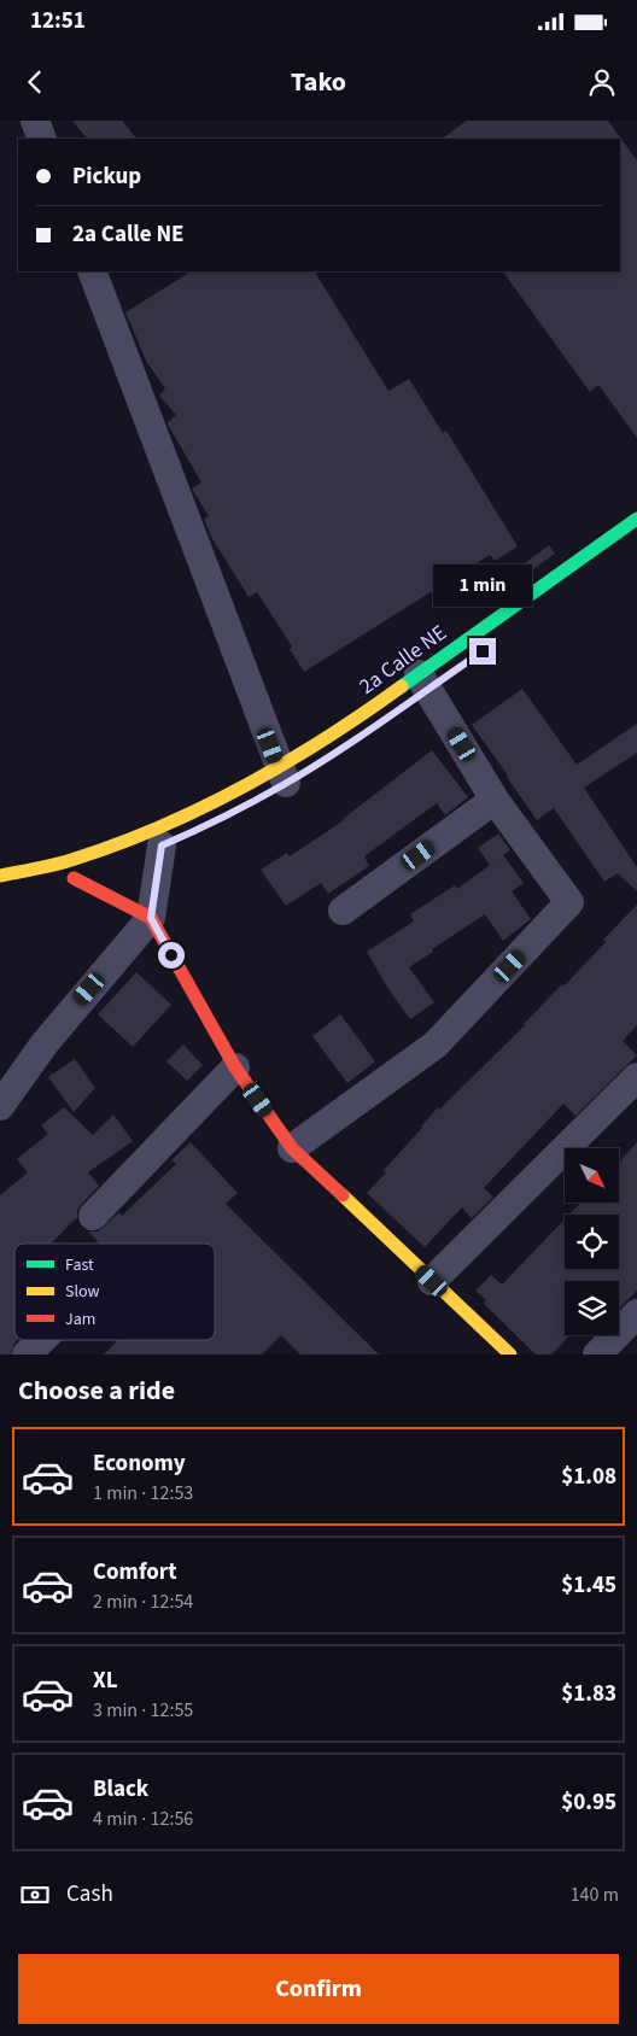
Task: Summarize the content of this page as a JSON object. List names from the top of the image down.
{
  "streets": {
    "main road": ["2a Calle NE"]
  },
  "legend": ["Fast", "Slow", "Jam"],
  "north": "bottom right",
  "page": {
    "status": "12:51",
    "header": "Tako",
    "banner": ["Pickup", "2a Calle NE"],
    "bubble": "1 min",
    "heading": "Choose a ride",
    "list": [
      {
        "name": "Economy",
        "note": "1 min · 12:53",
        "value": "$1.08"
      },
      {
        "name": "Comfort",
        "note": "2 min · 12:54",
        "value": "$1.45"
      },
      {
        "name": "XL",
        "note": "3 min · 12:55",
        "value": "$1.83"
      },
      {
        "name": "Black",
        "note": "4 min · 12:56",
        "value": "$0.95"
      }
    ],
    "pay": ["Cash", "140 m"],
    "buttons": "Confirm"
  }
}
